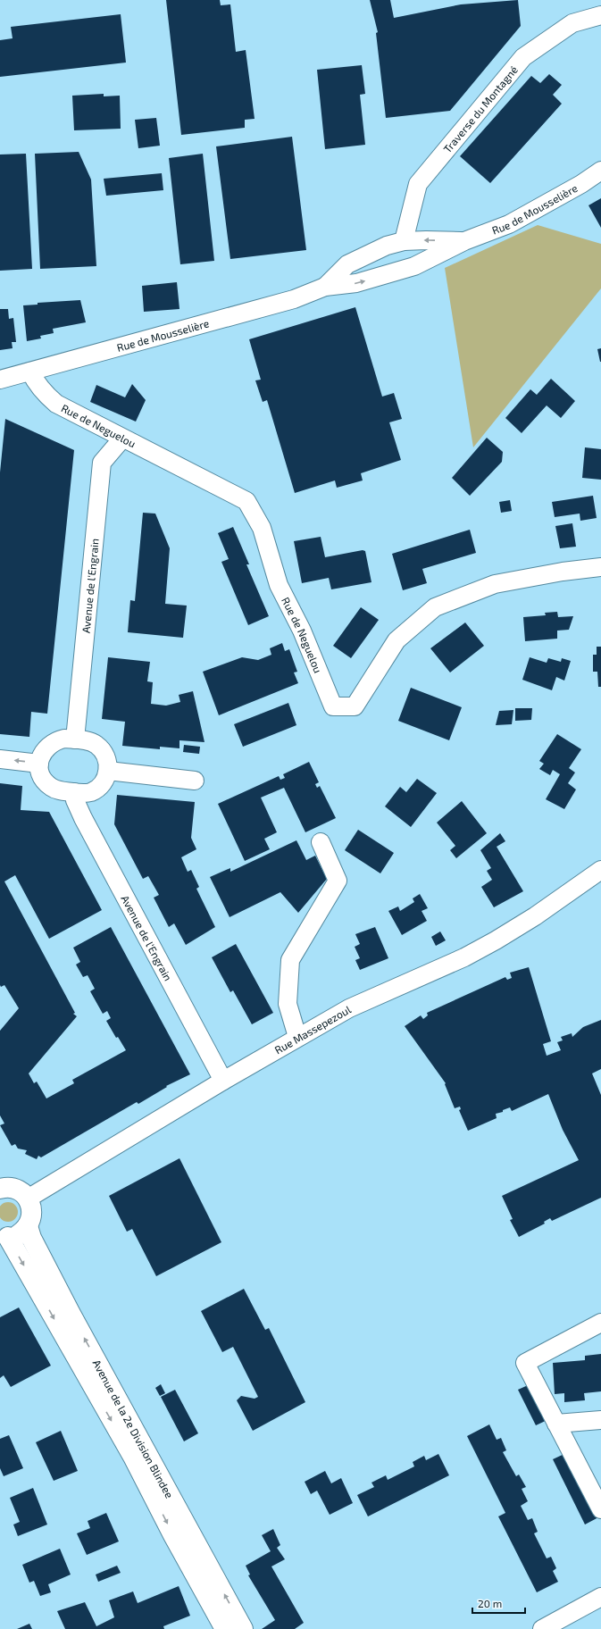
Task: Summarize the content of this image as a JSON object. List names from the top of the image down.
{
  "streets": {
    "main road": ["Avenue de la 2e Division Blindee"],
    "street": [
      "Traverse du Montagné",
      "Rue de Mousselière",
      "Rue de Neguelou",
      "Avenue de l'Engrain",
      "Rue Massepezoul"
    ]
  },
  "crossings": [
    ["Traverse du Montagné", "Rue de Mousselière"],
    ["Rue de Mousselière", "Rue de Neguelou"],
    ["Rue de Neguelou", "Avenue de l'Engrain"],
    ["Avenue de l'Engrain", "Rue Massepezoul"]
  ],
  "scale_bar": "20 m"
}
